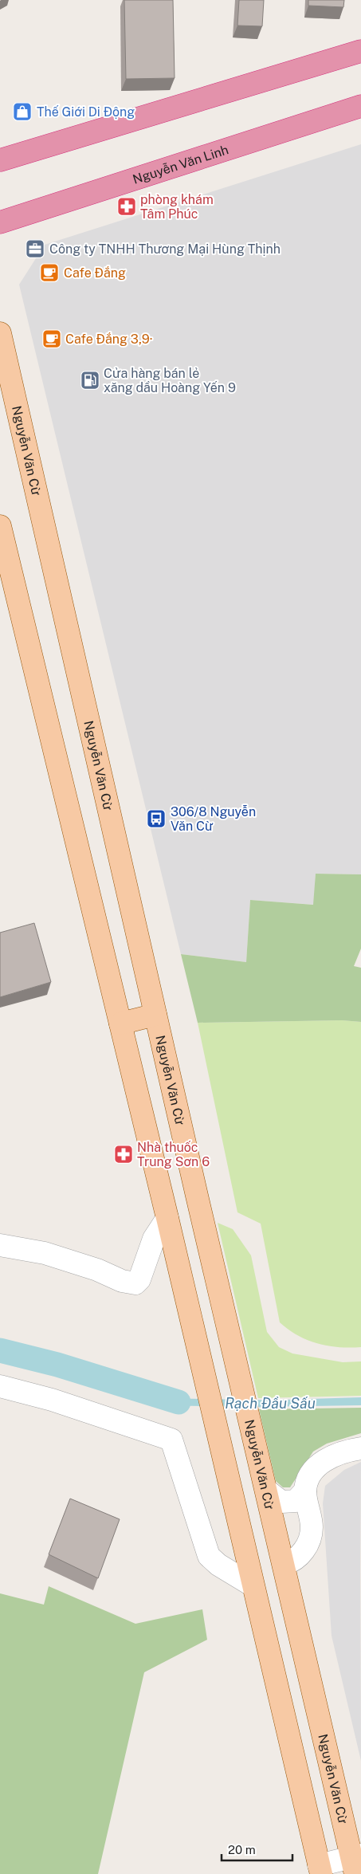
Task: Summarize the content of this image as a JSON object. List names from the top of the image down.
{
  "streets": {
    "highway": ["Nguyễn Văn Linh"],
    "main road": ["Nguyễn Văn Cừ"]
  },
  "water": ["Rạch Đầu Sấu"],
  "places": {
    "shop": ["Thế Giới Di Động"],
    "pharmacy": ["phòng khám Tâm Phúc", "Nhà thuốc Trung Sơn 6"],
    "office": ["Công ty TNHH Thương Mại Hùng Thịnh"],
    "cafe": ["Cafe Đắng", "Cafe Đắng 3,9·"],
    "fuel station": ["Cửa hàng bán lẻ xăng dầu Hoàng Yến 9"],
    "bus stop": ["306/8 Nguyễn Văn Cừ"]
  },
  "scale_bar": "20 m"
}
